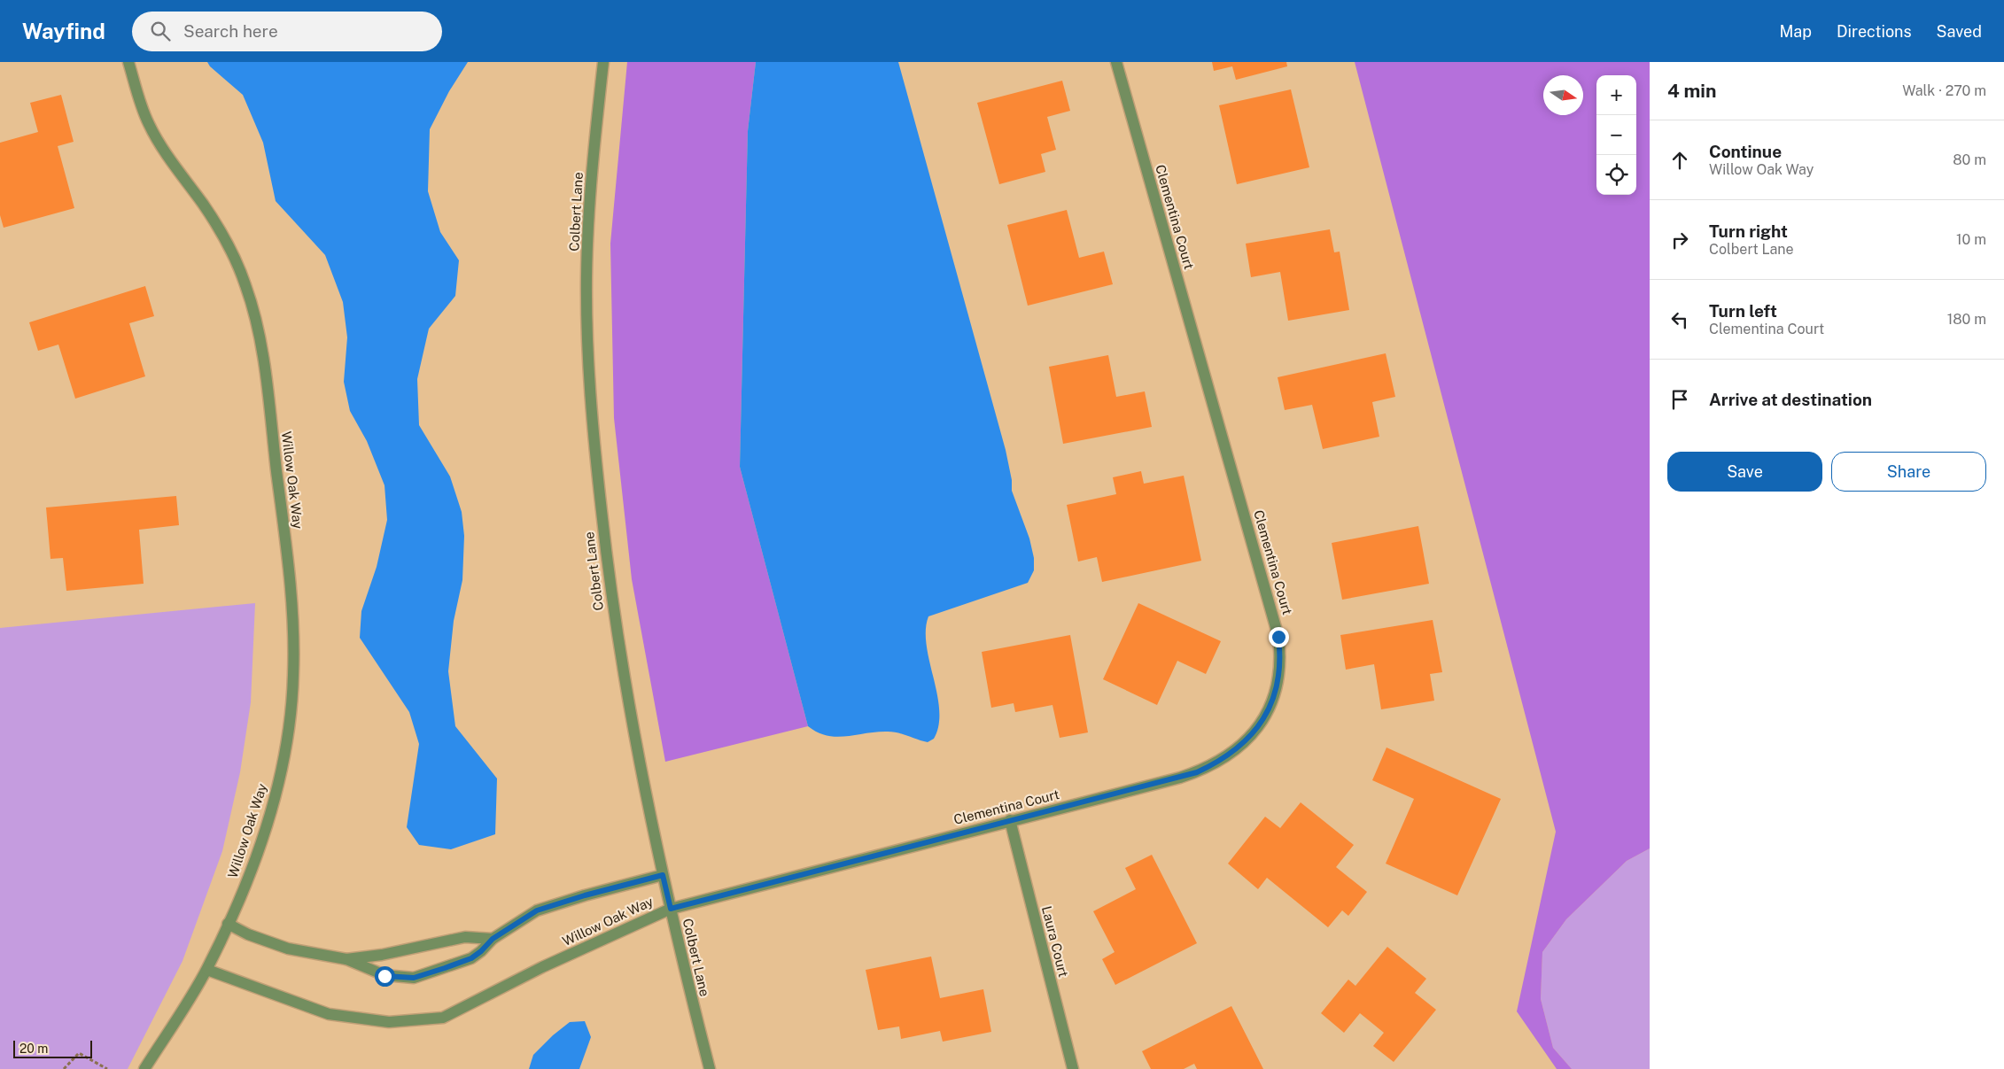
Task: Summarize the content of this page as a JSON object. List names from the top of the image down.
{
  "streets": {
    "street": [
      "Colbert Lane",
      "Clementina Court",
      "Willow Oak Way",
      "Laura Court"
    ]
  },
  "crossings": [
    ["Colbert Lane", "Clementina Court"],
    ["Colbert Lane", "Willow Oak Way"],
    ["Clementina Court", "Willow Oak Way"],
    ["Clementina Court", "Laura Court"]
  ],
  "scale_bar": "20 m",
  "north": "right",
  "page": {
    "header": "Wayfind",
    "search": "Search here",
    "nav": ["Map", "Directions", "Saved"],
    "heading": ["4 min", "Walk · 270 m"],
    "map_buttons": ["+", "−"],
    "list": [
      ["Continue", "Willow Oak Way", "80 m"],
      ["Turn right", "Colbert Lane", "10 m"],
      ["Turn left", "Clementina Court", "180 m"],
      "Arrive at destination"
    ],
    "buttons": ["Save", "Share"],
    "scale": "20 m"
  }
}
